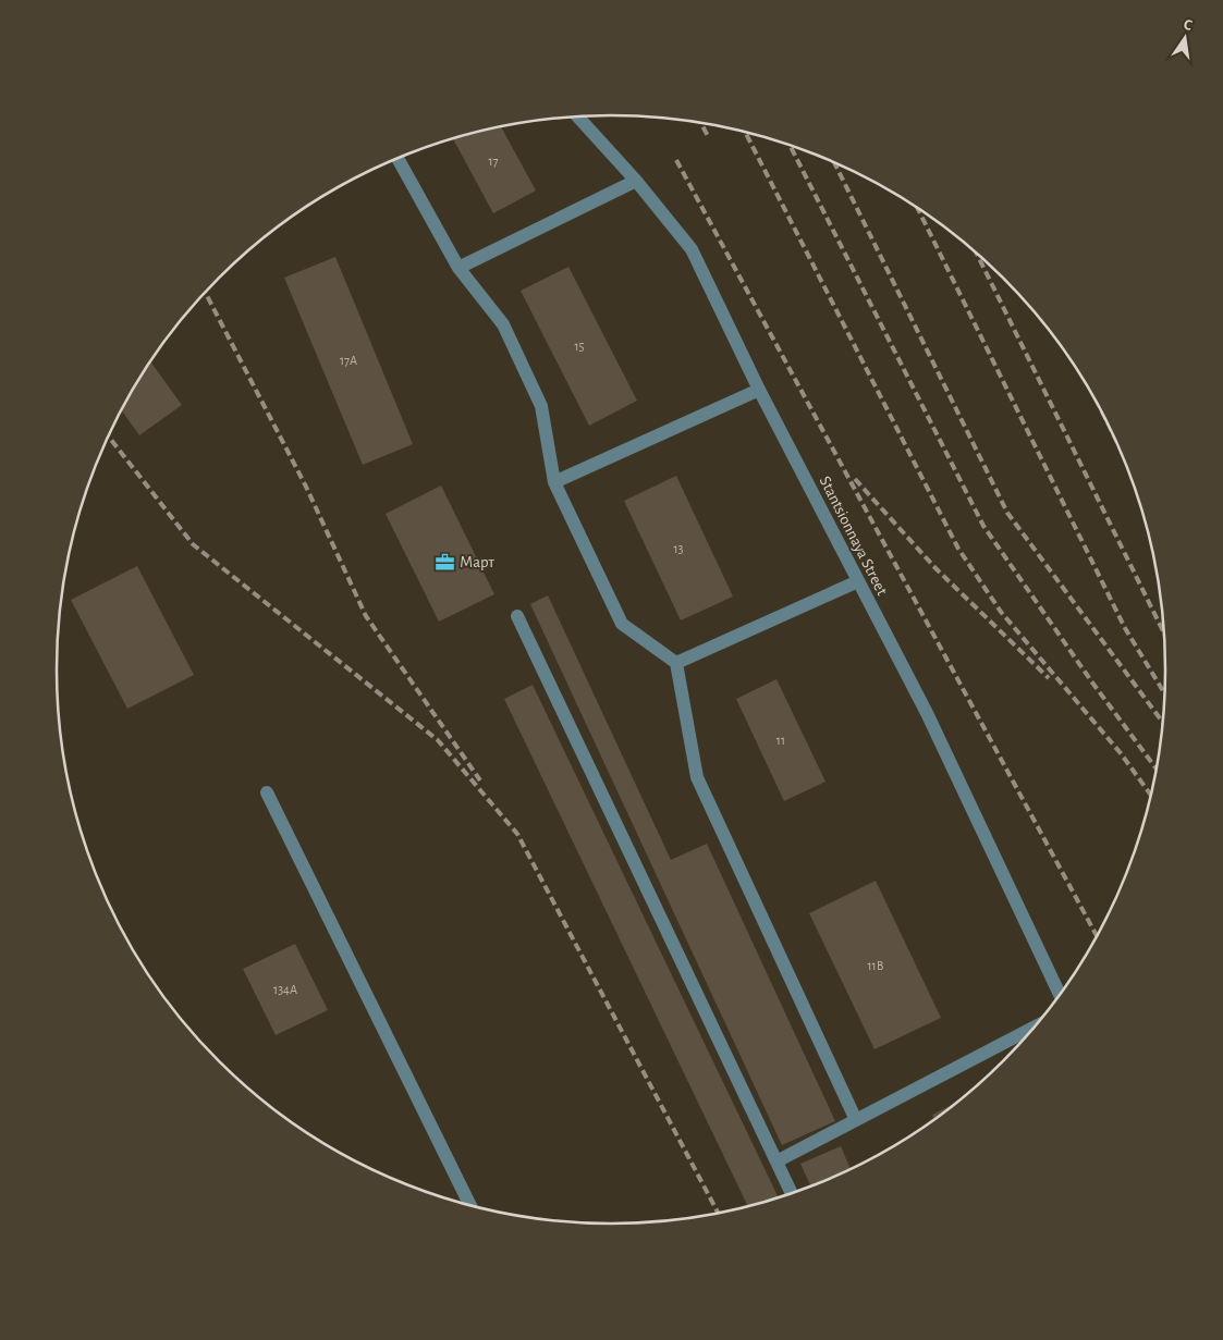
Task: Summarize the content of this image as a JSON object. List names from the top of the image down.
{
  "streets": {
    "street": ["Stantsionnaya Street"]
  },
  "places": {
    "office": ["Март"]
  },
  "house_numbers": [
    "17",
    "15",
    "17А",
    "13",
    "11",
    "11В",
    "134А"
  ],
  "north": "top"
}
